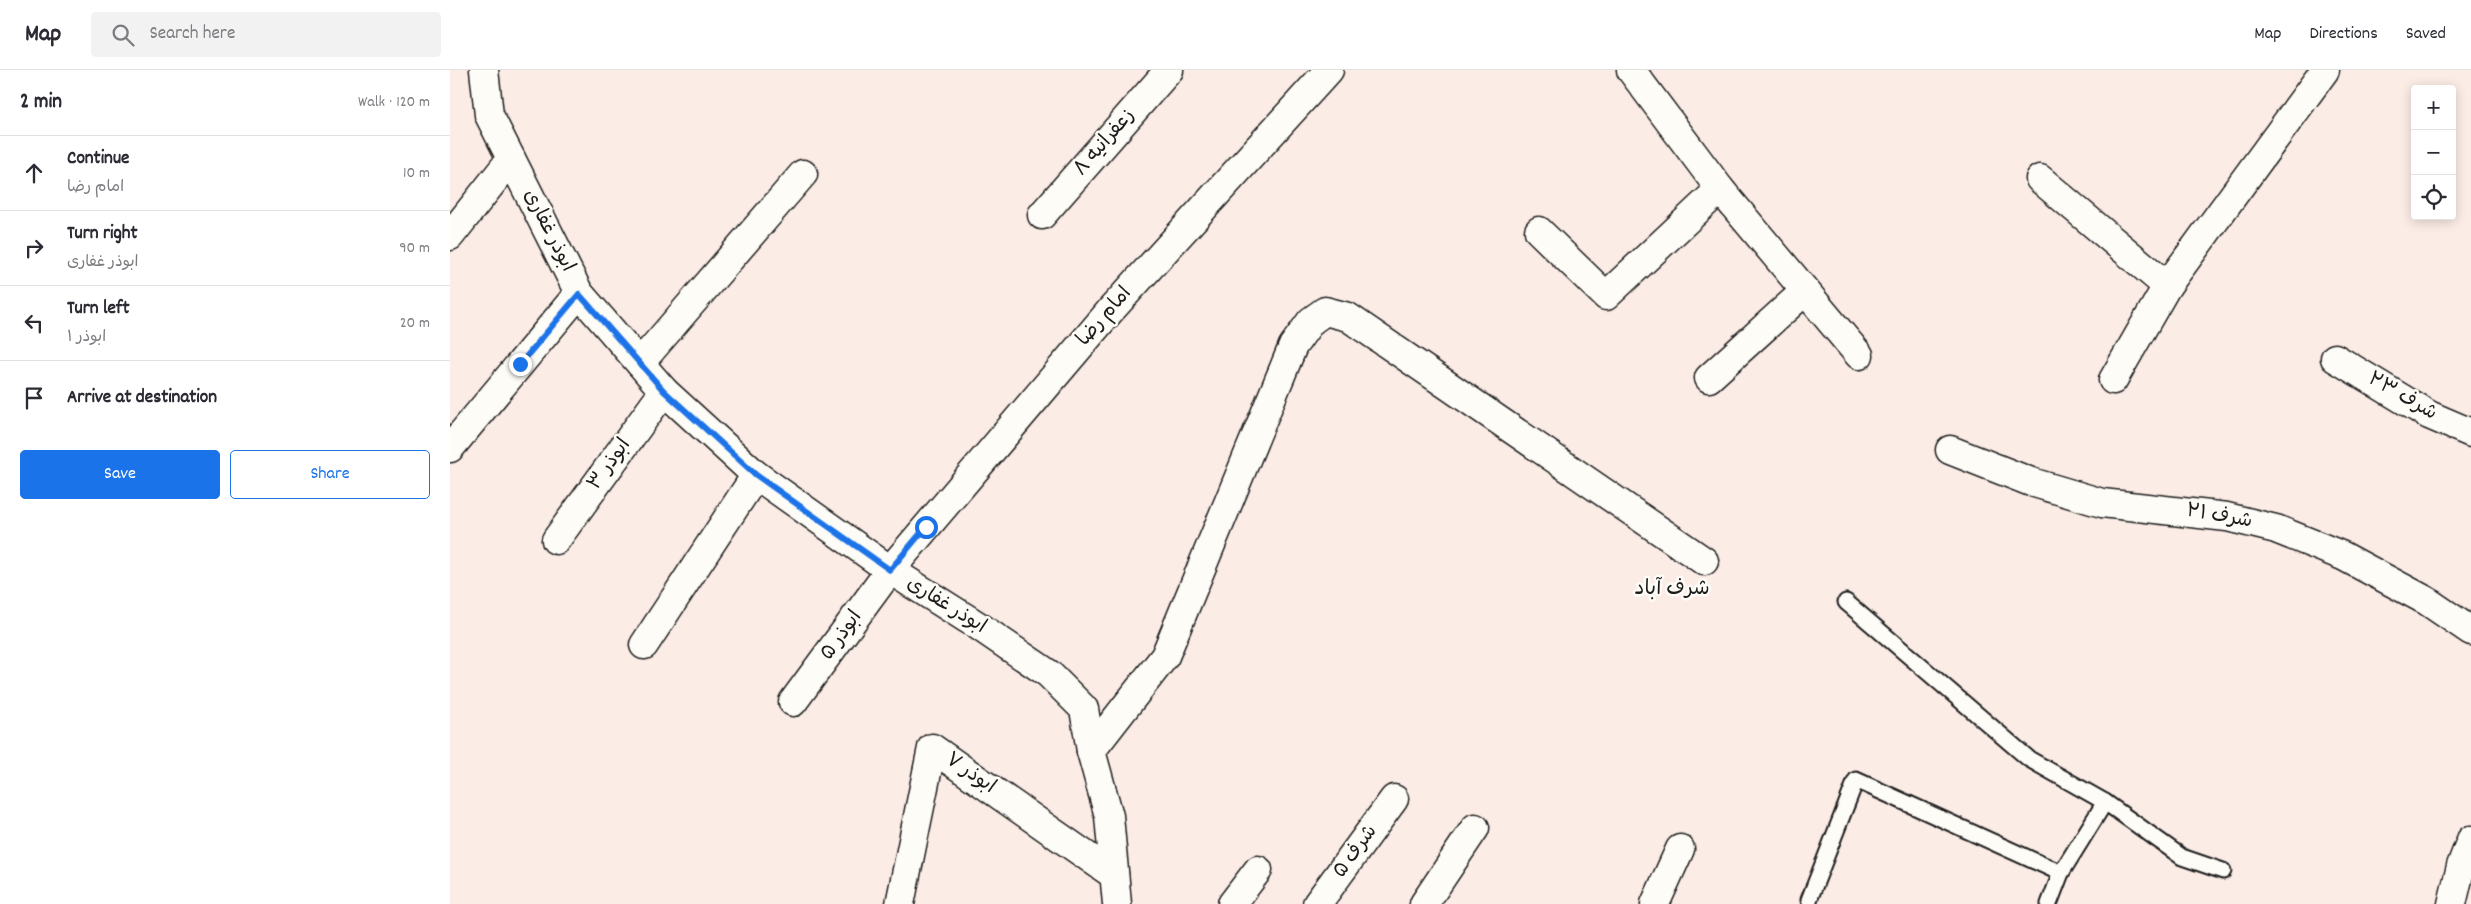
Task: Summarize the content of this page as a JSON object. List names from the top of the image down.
{
  "streets": {
    "street": [
      "زعفرانیه ۸",
      "ابوذر غفاری",
      "امام رضا",
      "شرف ۲۳",
      "ابوذر ۳",
      "شرف ۲۱",
      "ابوذر ۵",
      "ابوذر ۷",
      "شرف ۵"
    ]
  },
  "crossings": [
    ["ابوذر غفاری", "امام رضا"],
    ["ابوذر غفاری", "ابوذر ۳"],
    ["ابوذر غفاری", "ابوذر ۵"],
    ["ابوذر غفاری", "ابوذر ۷"],
    ["امام رضا", "ابوذر ۵"]
  ],
  "districts": ["شرف آباد"],
  "page": {
    "header": "Map",
    "search": "Search here",
    "nav": ["Map", "Directions", "Saved"],
    "heading": ["2 min", "Walk · 120 m"],
    "map_buttons": ["+", "−"],
    "list": [
      ["Continue", "امام رضا", "10 m"],
      ["Turn right", "ابوذر غفاری", "90 m"],
      ["Turn left", "ابوذر ۱", "20 m"],
      "Arrive at destination"
    ],
    "buttons": ["Save", "Share"]
  }
}
